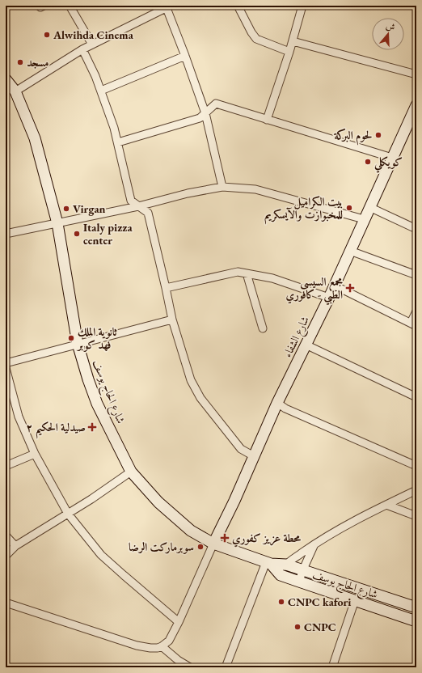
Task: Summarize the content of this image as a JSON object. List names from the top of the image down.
{
  "streets": {
    "main road": ["شارع الشفاء", "شارع الحاج يوسف"]
  },
  "crossings": [
    ["شارع الشفاء", "شارع الحاج يوسف"]
  ],
  "places": {
    "other": [
      "Alwihda Cinema",
      "مسجد",
      "لحوم البركة",
      "كويكلي",
      "بيت الكراميل للمخبوازت والآيسكريم",
      "Virgan",
      "Italy pizza center",
      "ثانوية الملك فهد كوبر",
      "سوبرماركت الرضا",
      "CNPC kafori",
      "CNPC"
    ],
    "health": ["مجمع السيسي الطبي - كافوري", "صيدلية الحكيم ٢", "محطة عزيز كفوري"]
  },
  "north": "top"
}
